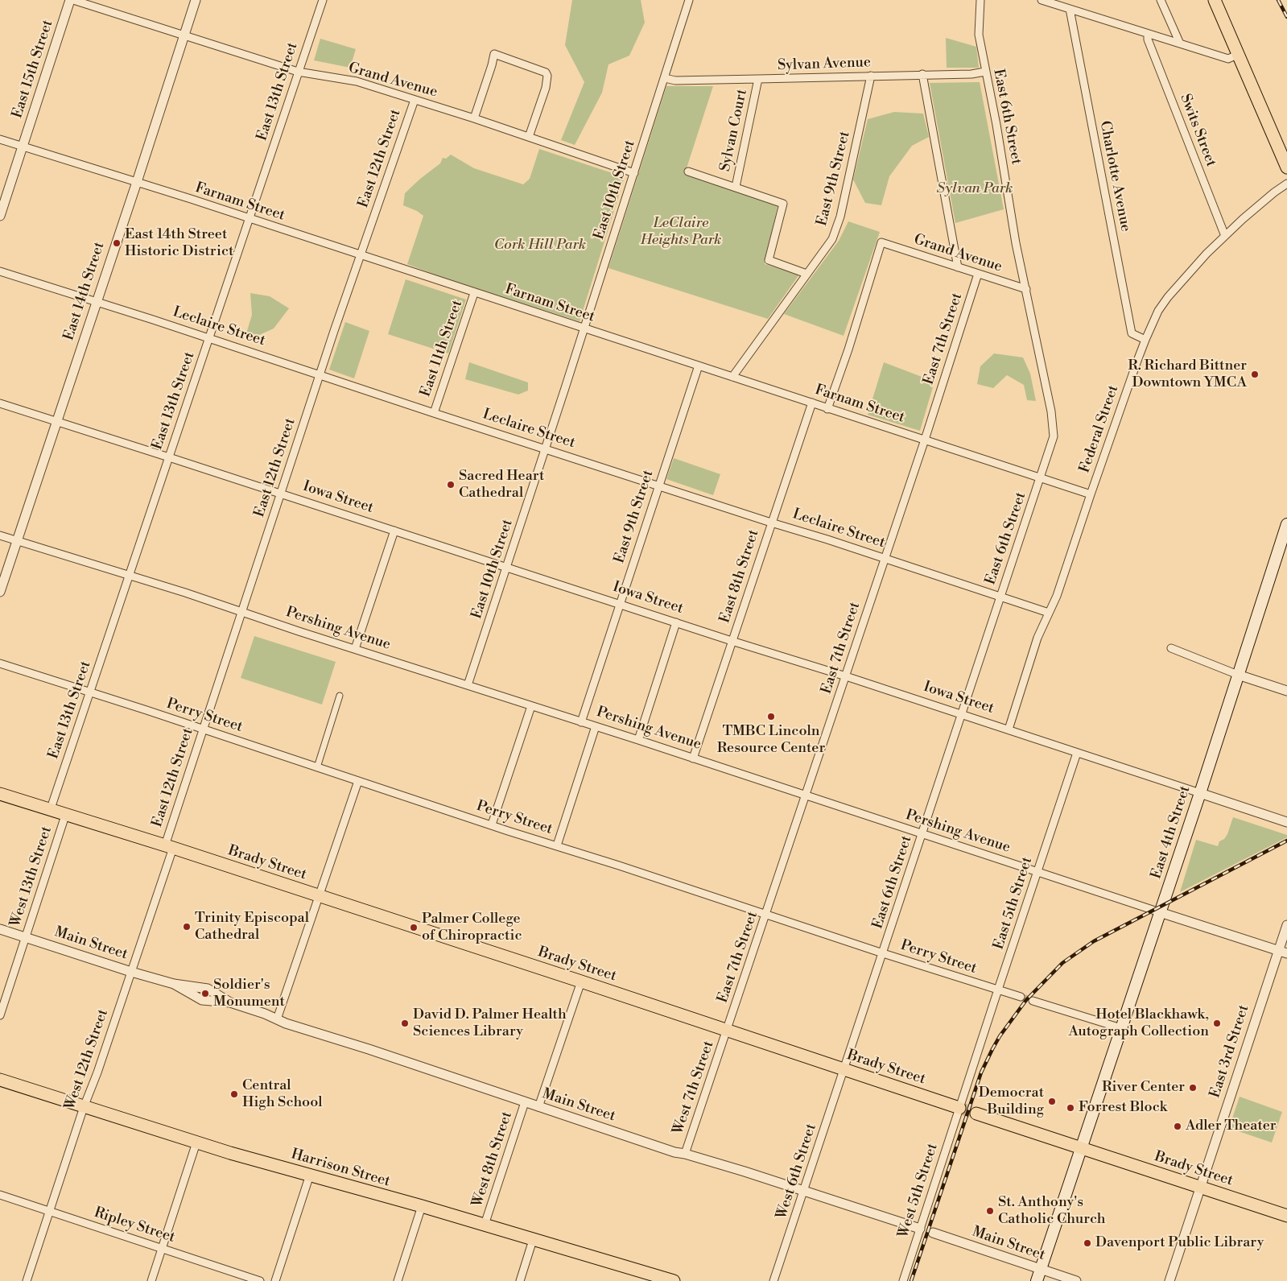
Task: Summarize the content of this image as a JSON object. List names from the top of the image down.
{
  "streets": {
    "main road": ["East 4th Street", "Brady Street", "Harrison Street"],
    "street": [
      "Sylvan Avenue",
      "East 15th Street",
      "Grand Avenue",
      "East 13th Street",
      "East 6th Street",
      "Sylvan Court",
      "Swits Street",
      "East 12th Street",
      "Charlotte Avenue",
      "East 9th Street",
      "East 10th Street",
      "Farnam Street",
      "East 14th Street",
      "Leclaire Street",
      "East 7th Street",
      "East 11th Street",
      "Federal Street",
      "Iowa Street",
      "East 8th Street",
      "Pershing Avenue",
      "Perry Street",
      "West 13th Street",
      "East 5th Street",
      "Main Street",
      "East 3rd Street",
      "West 12th Street",
      "West 7th Street",
      "West 8th Street",
      "West 6th Street",
      "West 5th Street",
      "Ripley Street"
    ]
  },
  "crossings": [
    ["Sylvan Avenue", "East 6th Street"],
    ["Sylvan Avenue", "Sylvan Court"],
    ["Sylvan Avenue", "East 9th Street"],
    ["Sylvan Avenue", "East 10th Street"],
    ["East 15th Street", "Grand Avenue"],
    ["East 15th Street", "Farnam Street"],
    ["Grand Avenue", "East 13th Street"],
    ["Grand Avenue", "East 6th Street"],
    ["Grand Avenue", "East 12th Street"],
    ["Grand Avenue", "East 10th Street"],
    ["Grand Avenue", "Farnam Street"],
    ["Grand Avenue", "East 14th Street"],
    ["Grand Avenue", "East 7th Street"],
    ["East 13th Street", "Farnam Street"],
    ["East 13th Street", "Leclaire Street"],
    ["East 13th Street", "Iowa Street"],
    ["East 13th Street", "Pershing Avenue"],
    ["East 13th Street", "Perry Street"],
    ["East 13th Street", "Brady Street"],
    ["East 6th Street", "Farnam Street"],
    ["East 6th Street", "Leclaire Street"],
    ["East 6th Street", "Iowa Street"],
    ["East 6th Street", "Pershing Avenue"],
    ["East 6th Street", "Perry Street"],
    ["East 6th Street", "Brady Street"],
    ["East 6th Street", "West 6th Street"],
    ["Swits Street", "Federal Street"],
    ["East 12th Street", "Farnam Street"],
    ["East 12th Street", "Leclaire Street"],
    ["East 12th Street", "Iowa Street"],
    ["East 12th Street", "Pershing Avenue"],
    ["East 12th Street", "Perry Street"],
    ["East 12th Street", "Brady Street"],
    ["East 12th Street", "West 12th Street"],
    ["Charlotte Avenue", "Federal Street"],
    ["East 9th Street", "Farnam Street"],
    ["East 9th Street", "Leclaire Street"],
    ["East 9th Street", "Iowa Street"],
    ["East 9th Street", "Pershing Avenue"],
    ["East 10th Street", "Farnam Street"],
    ["East 10th Street", "Leclaire Street"],
    ["East 10th Street", "Iowa Street"],
    ["East 10th Street", "Pershing Avenue"],
    ["Farnam Street", "East 14th Street"],
    ["Farnam Street", "East 7th Street"],
    ["Farnam Street", "East 11th Street"],
    ["Farnam Street", "Federal Street"],
    ["Farnam Street", "East 8th Street"],
    ["East 14th Street", "Leclaire Street"],
    ["East 14th Street", "Iowa Street"],
    ["East 14th Street", "Pershing Avenue"],
    ["Leclaire Street", "East 7th Street"],
    ["Leclaire Street", "East 11th Street"],
    ["Leclaire Street", "Federal Street"],
    ["Leclaire Street", "East 8th Street"],
    ["East 7th Street", "Iowa Street"],
    ["East 7th Street", "Pershing Avenue"],
    ["East 7th Street", "Perry Street"],
    ["East 7th Street", "Brady Street"],
    ["East 7th Street", "West 7th Street"],
    ["Federal Street", "Iowa Street"],
    ["Iowa Street", "East 8th Street"],
    ["Iowa Street", "East 4th Street"],
    ["Iowa Street", "East 5th Street"],
    ["East 8th Street", "Pershing Avenue"],
    ["Pershing Avenue", "East 4th Street"],
    ["Pershing Avenue", "East 5th Street"],
    ["Pershing Avenue", "East 3rd Street"],
    ["Perry Street", "East 5th Street"],
    ["East 4th Street", "Brady Street"],
    ["East 4th Street", "Main Street"],
    ["Brady Street", "West 13th Street"],
    ["Brady Street", "East 5th Street"],
    ["Brady Street", "East 3rd Street"],
    ["Brady Street", "West 12th Street"],
    ["Brady Street", "West 7th Street"],
    ["Brady Street", "West 6th Street"],
    ["Brady Street", "West 5th Street"],
    ["West 13th Street", "Main Street"],
    ["East 5th Street", "West 5th Street"],
    ["Main Street", "West 12th Street"],
    ["Main Street", "West 7th Street"],
    ["Main Street", "West 8th Street"],
    ["Main Street", "West 6th Street"],
    ["Main Street", "West 5th Street"],
    ["West 12th Street", "Harrison Street"],
    ["West 12th Street", "Ripley Street"],
    ["West 8th Street", "Harrison Street"]
  ],
  "parks": ["Sylvan Park", "LeClaire Heights Park", "Cork Hill Park"],
  "places": [
    "East 14th Street Historic District",
    "R. Richard Bittner Downtown YMCA",
    "Sacred Heart Cathedral",
    "TMBC Lincoln Resource Center",
    "Trinity Episcopal Cathedral",
    "Palmer College of Chiropractic",
    "Soldier's Monument",
    "David D. Palmer Health Sciences Library",
    "Hotel Blackhawk, Autograph Collection",
    "River Center",
    "Central High School",
    "Democrat Building",
    "Forrest Block",
    "Adler Theater",
    "St. Anthony's Catholic Church",
    "Davenport Public Library"
  ]
}
